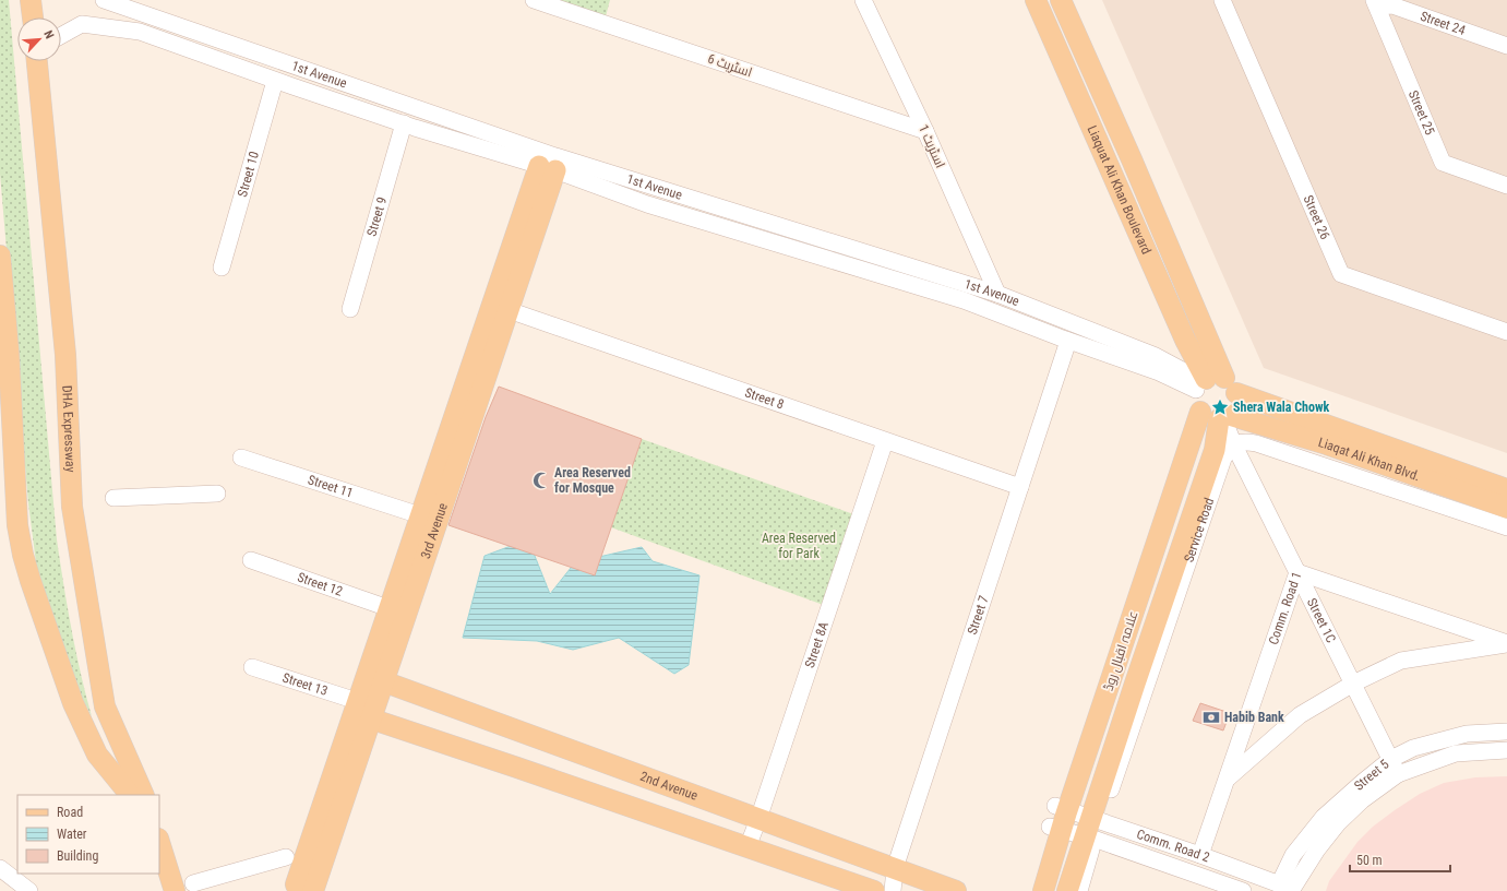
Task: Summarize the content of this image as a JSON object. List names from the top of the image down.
{
  "streets": {
    "main road": [
      "Liaquat Ali Khan Boulevard",
      "DHA Expressway",
      "Liaqat Ali Khan Blvd.",
      "3rd Avenue",
      "علامہ اقبال روڈ",
      "2nd Avenue"
    ],
    "street": [
      "Street 24",
      "اسٹریٹ 6",
      "1st Avenue",
      "Street 25",
      "اسٹریٹ 1",
      "Street 10",
      "Street 9",
      "Street 26",
      "Street 8",
      "Street 11",
      "Service Road",
      "Street 12",
      "Comm. Road 1",
      "Street 7",
      "Street 1C",
      "Street 8A",
      "Street 13",
      "Street 5",
      "Comm. Road 2"
    ]
  },
  "crossings": [
    ["Street 24", "Street 25"],
    ["اسٹریٹ 6", "اسٹریٹ 1"],
    ["1st Avenue", "اسٹریٹ 1"],
    ["1st Avenue", "Liaquat Ali Khan Boulevard"],
    ["1st Avenue", "Liaqat Ali Khan Blvd."],
    ["Liaquat Ali Khan Boulevard", "Liaqat Ali Khan Blvd."],
    ["Street 8", "3rd Avenue"],
    ["Street 8", "Street 7"],
    ["Street 8", "Street 8A"],
    ["Liaqat Ali Khan Blvd.", "Street 1C"],
    ["Liaqat Ali Khan Blvd.", "علامہ اقبال روڈ"],
    ["Street 11", "3rd Avenue"],
    ["Service Road", "Street 1C"],
    ["Service Road", "Comm. Road 2"],
    ["3rd Avenue", "Street 12"],
    ["3rd Avenue", "Street 13"],
    ["3rd Avenue", "2nd Avenue"],
    ["Comm. Road 1", "Street 1C"],
    ["Comm. Road 1", "Comm. Road 2"],
    ["Street 7", "2nd Avenue"],
    ["Street 1C", "علامہ اقبال روڈ"],
    ["Street 1C", "Street 5"],
    ["Street 8A", "2nd Avenue"],
    ["علامہ اقبال روڈ", "Comm. Road 2"],
    ["Street 5", "Comm. Road 2"]
  ],
  "parks": ["Area Reserved for Park"],
  "places": {
    "place": ["Shera Wala Chowk"],
    "mosque": ["Area Reserved for Mosque"],
    "bank": ["Habib Bank"]
  },
  "legend": ["Road", "Water", "Building"],
  "scale_bar": "50 m",
  "north": "top right"
}
